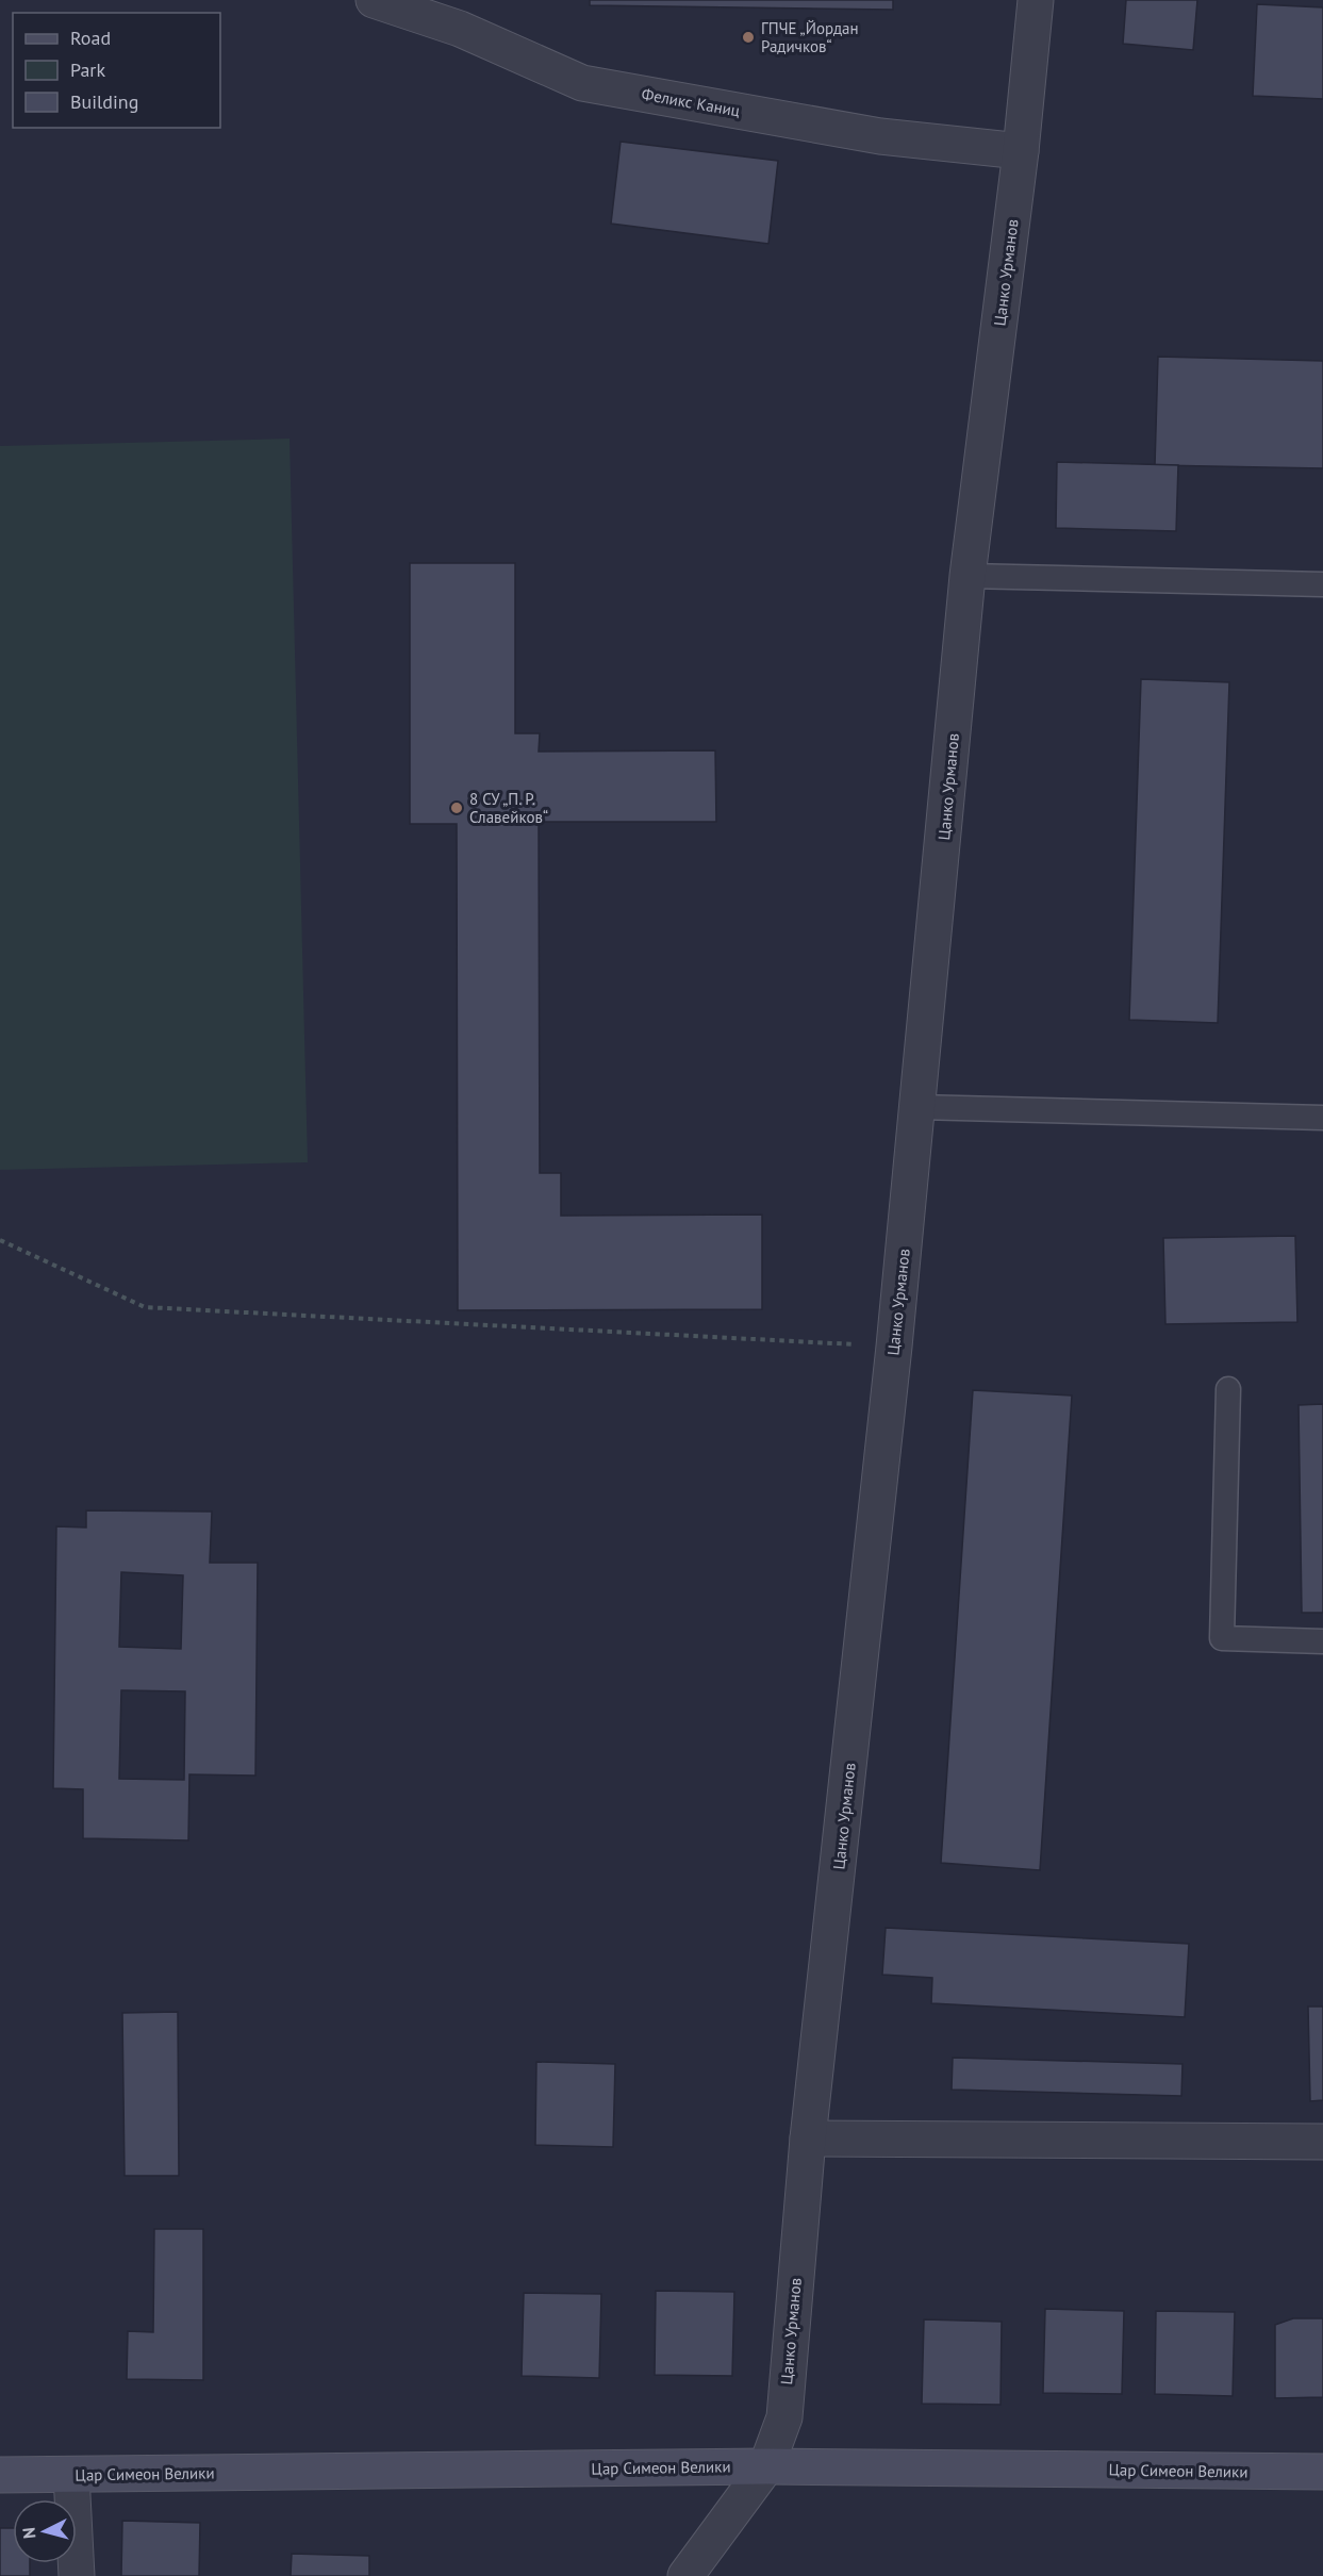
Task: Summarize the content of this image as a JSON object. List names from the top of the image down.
{
  "streets": {
    "main road": ["Цар Симеон Велики"],
    "street": ["Феликс Каниц", "Цанко Урманов"]
  },
  "crossings": [
    ["Феликс Каниц", "Цанко Урманов"],
    ["Цанко Урманов", "Цар Симеон Велики"]
  ],
  "places": ["ГПЧЕ „Йордан Радичков“", "8 СУ „П. Р. Славейков“"],
  "legend": ["Road", "Park", "Building"],
  "north": "left"
}
